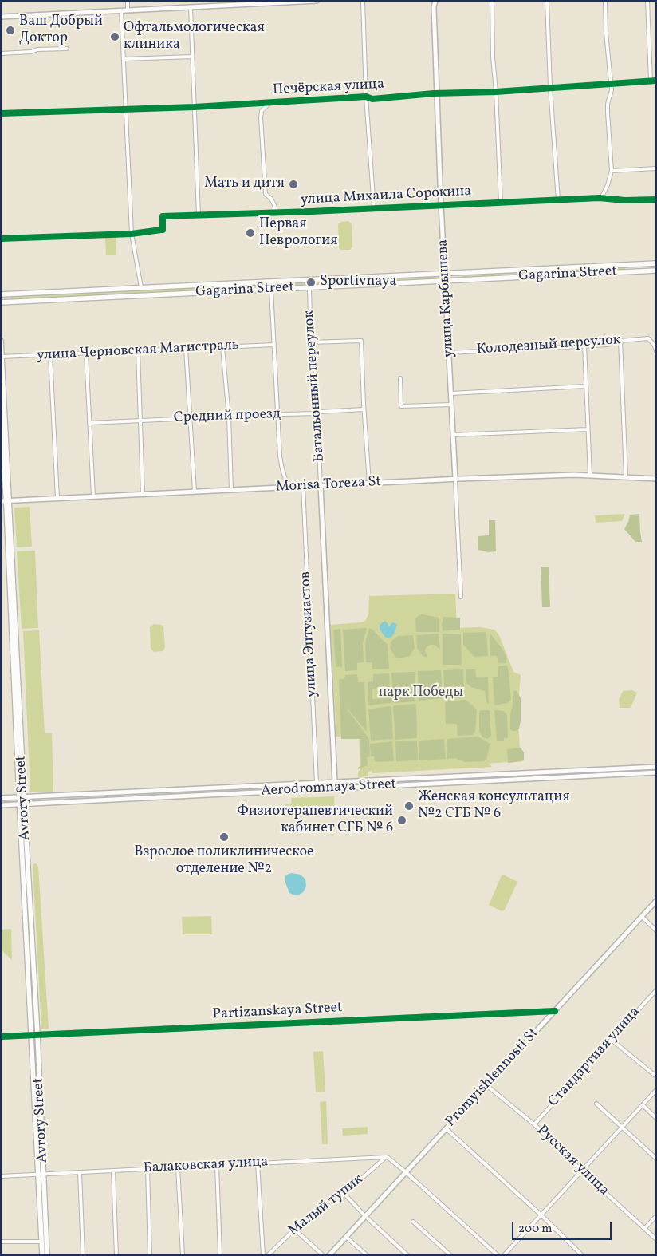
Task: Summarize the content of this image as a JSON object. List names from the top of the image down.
{
  "streets": {
    "main road": [
      "Gagarina Street",
      "улица Карбышева",
      "Morisa Toreza St",
      "улица Энтузиастов",
      "Aerodromnaya Street",
      "Avrory Street",
      "Partizanskaya Street",
      "Promyishlennosti St"
    ],
    "street": [
      "Печёрская улица",
      "улица Михаила Сорокина",
      "Колодезный переулок",
      "улица Черновская Магистраль",
      "Батальонный переулок",
      "Средний проезд",
      "Стандартная улица",
      "Русская улица",
      "Балаковская улица",
      "Малый тупик"
    ]
  },
  "crossings": [
    ["Печёрская улица", "улица Карбышева"],
    ["улица Михаила Сорокина", "улица Карбышева"],
    ["Gagarina Street", "улица Карбышева"],
    ["Gagarina Street", "Батальонный переулок"],
    ["улица Карбышева", "Колодезный переулок"],
    ["улица Карбышева", "Morisa Toreza St"],
    ["улица Черновская Магистраль", "Avrory Street"],
    ["Батальонный переулок", "Средний проезд"],
    ["Батальонный переулок", "Morisa Toreza St"],
    ["Батальонный переулок", "улица Энтузиастов"],
    ["Morisa Toreza St", "улица Энтузиастов"],
    ["Morisa Toreza St", "Avrory Street"],
    ["улица Энтузиастов", "Aerodromnaya Street"],
    ["Aerodromnaya Street", "Avrory Street"],
    ["Avrory Street", "Partizanskaya Street"],
    ["Avrory Street", "Балаковская улица"],
    ["Partizanskaya Street", "Promyishlennosti St"],
    ["Стандартная улица", "Русская улица"],
    ["Promyishlennosti St", "Русская улица"],
    ["Балаковская улица", "Малый тупик"]
  ],
  "parks": ["парк Победы"],
  "places": [
    "Ваш Добрый Доктор",
    "Офтальмологическая клиника",
    "Мать и дитя",
    "Первая Неврология",
    "Sportivnaya",
    "Женская консультация №2 СГБ № 6",
    "Физиотерапевтический кабинет СГБ № 6",
    "Взрослое поликлиническое отделение №2"
  ],
  "scale_bar": "200 m"
}
